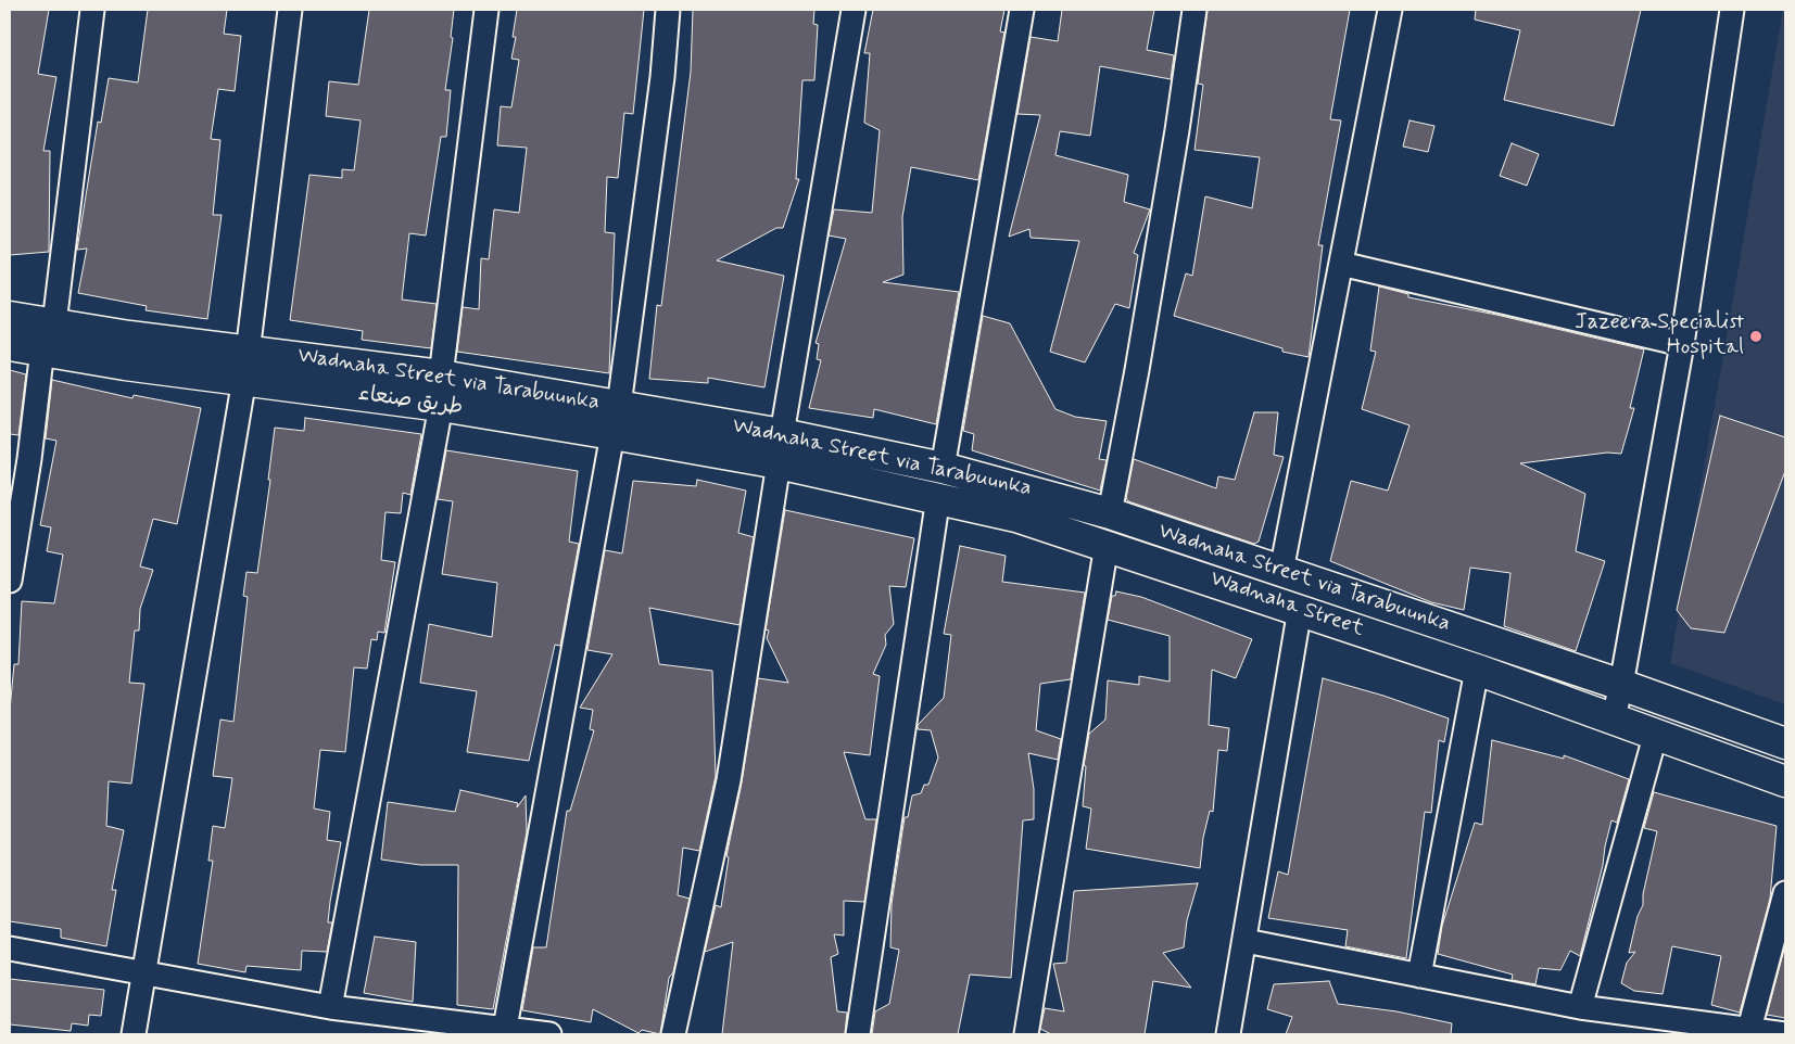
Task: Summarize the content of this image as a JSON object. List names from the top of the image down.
{
  "streets": {
    "main road": ["Wadnaha Street via Tarabuunka", "طريق صنعاء", "Wadnaha Street"]
  },
  "crossings": [
    ["Wadnaha Street via Tarabuunka", "طريق صنعاء"],
    ["طريق صنعاء", "Wadnaha Street"]
  ],
  "places": ["Jazeera Specialist Hospital"]
}
